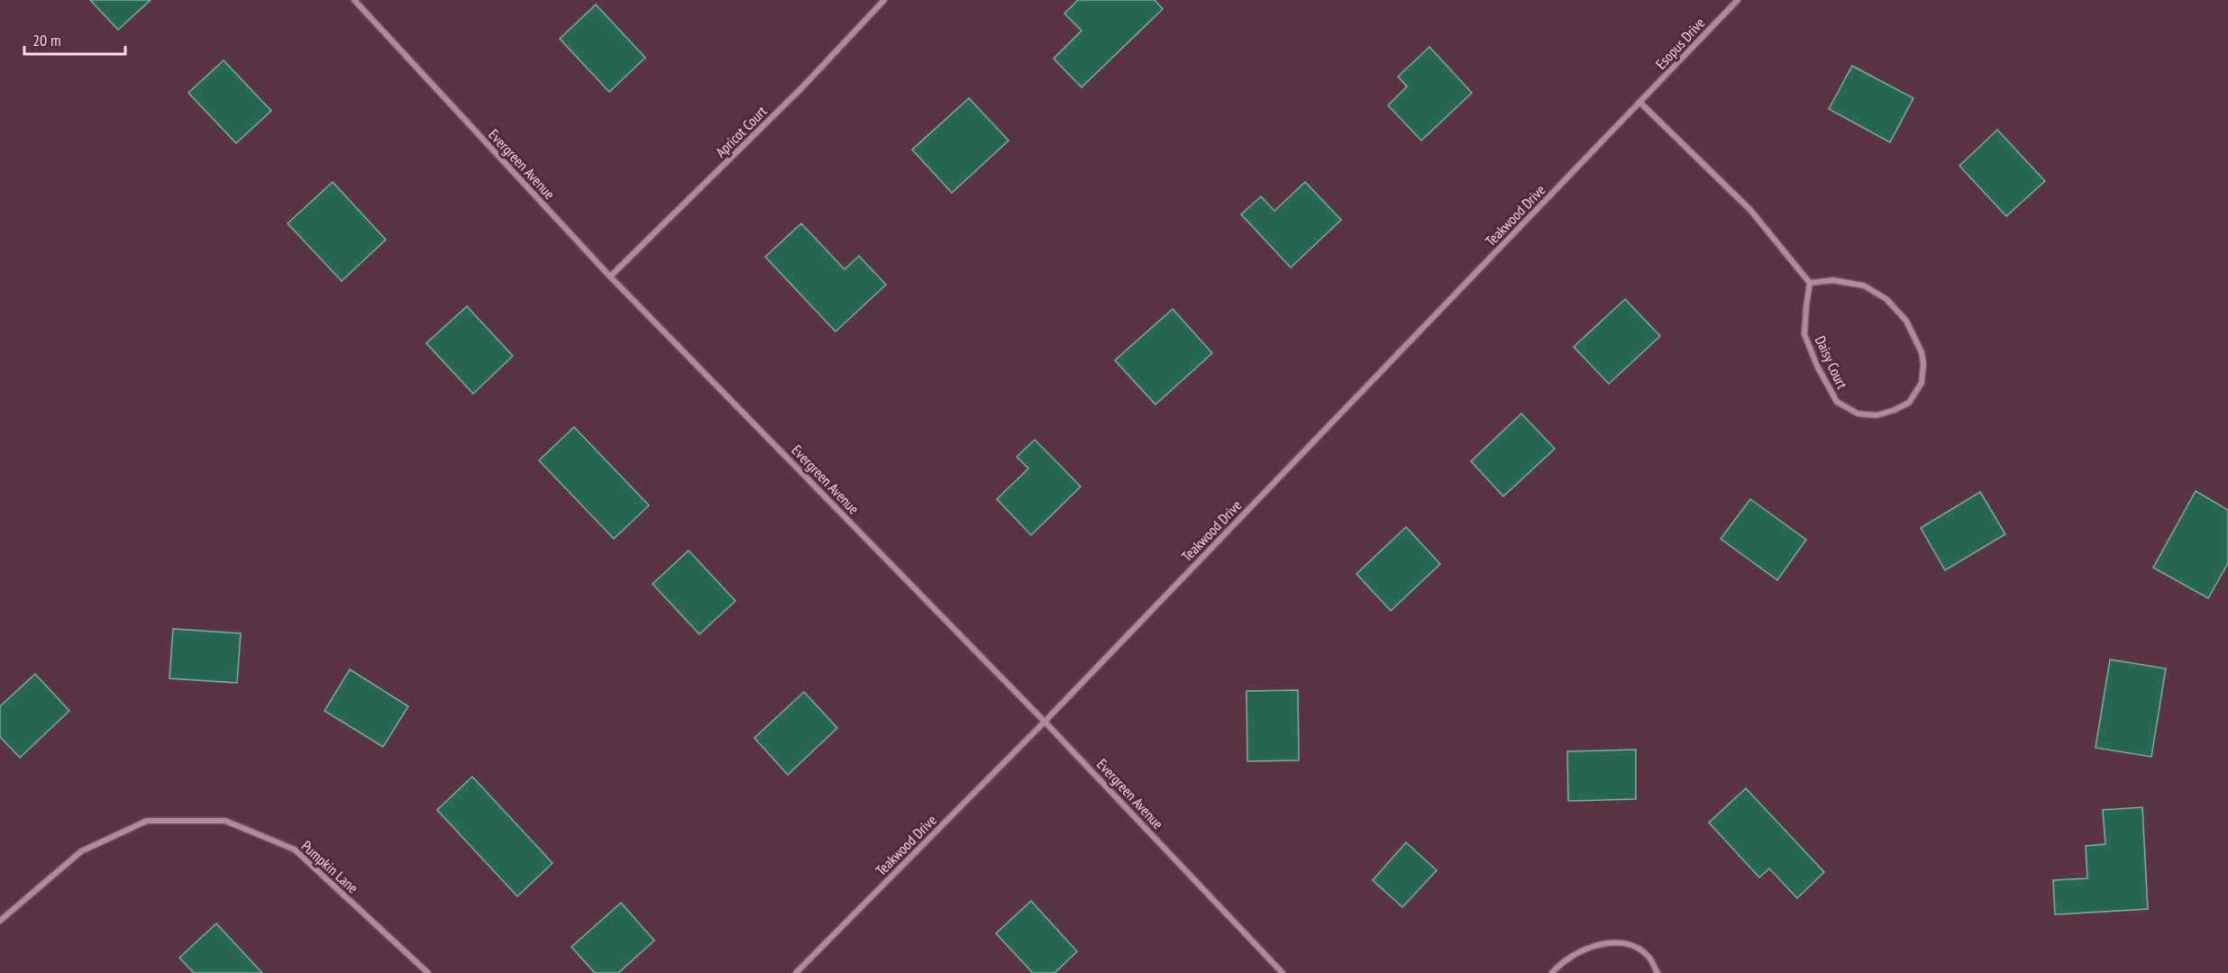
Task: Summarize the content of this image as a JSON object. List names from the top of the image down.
{
  "streets": {
    "street": [
      "Esopus Drive",
      "Apricot Court",
      "Evergreen Avenue",
      "Teakwood Drive",
      "Daisy Court",
      "Pumpkin Lane"
    ]
  },
  "crossings": [
    ["Esopus Drive", "Teakwood Drive"],
    ["Apricot Court", "Evergreen Avenue"],
    ["Evergreen Avenue", "Teakwood Drive"]
  ],
  "scale_bar": "20 m"
}
